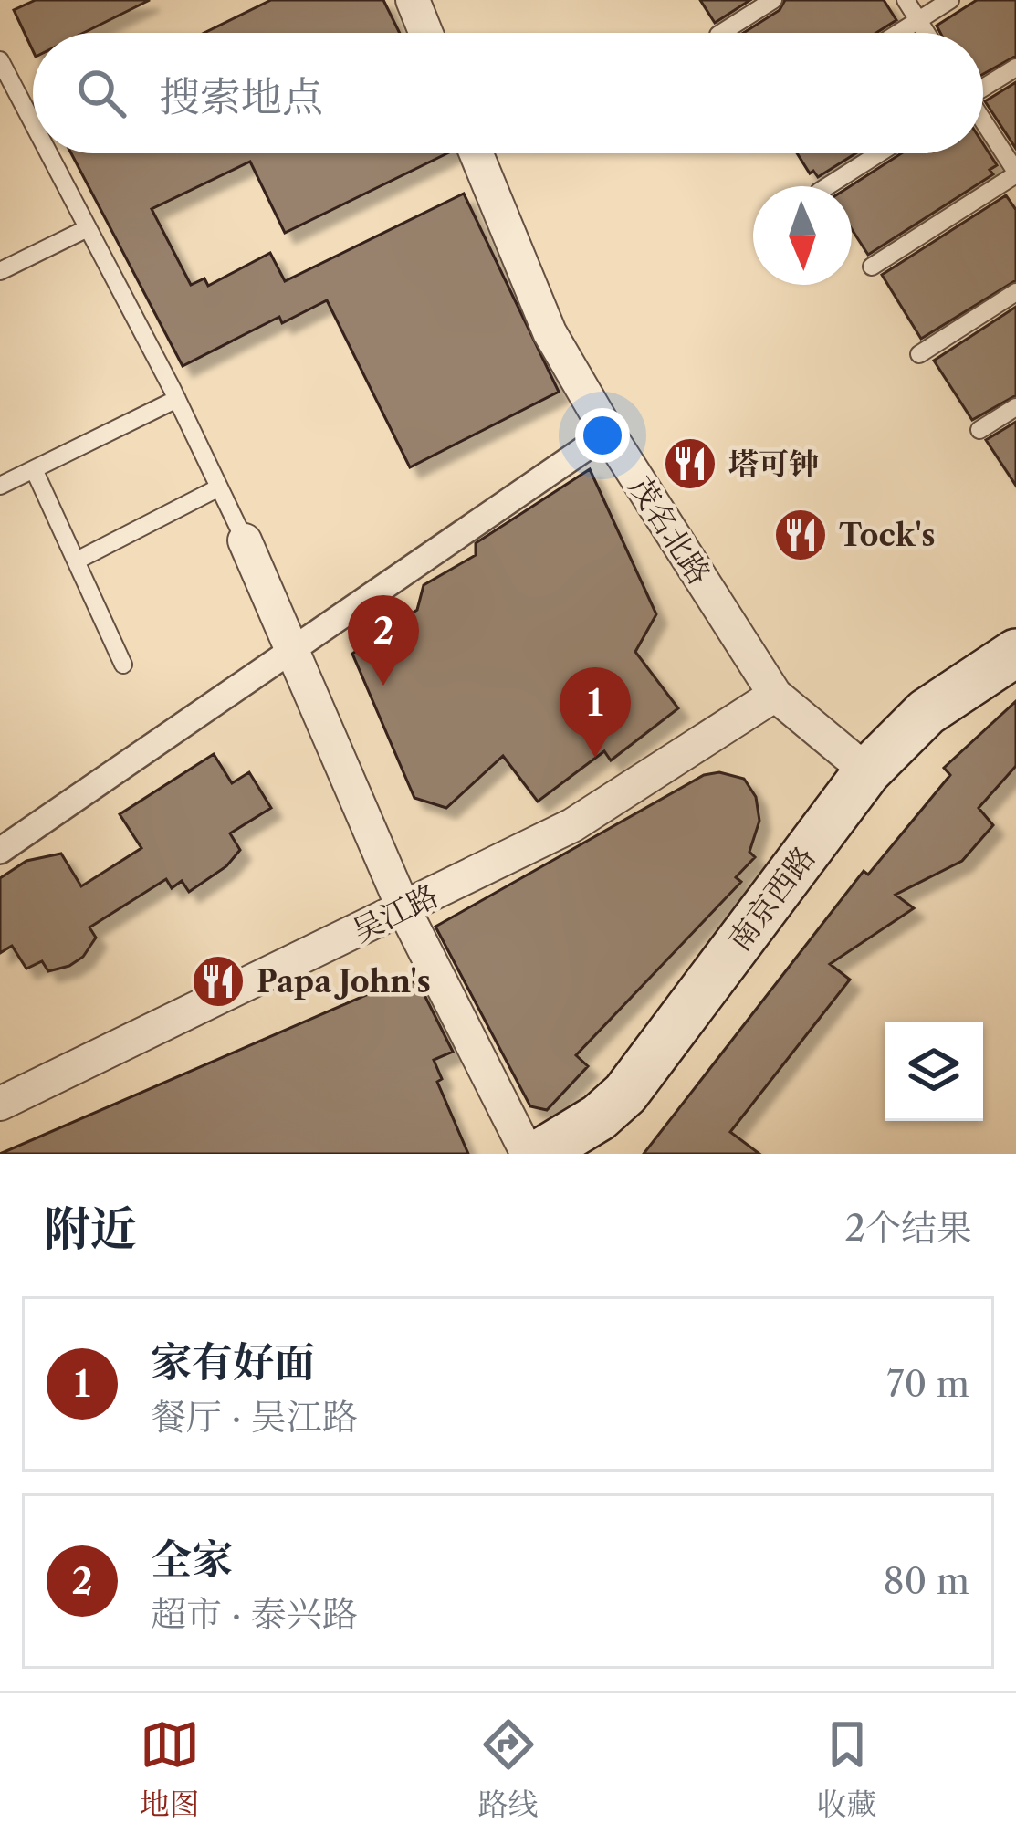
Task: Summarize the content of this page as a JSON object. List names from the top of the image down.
{
  "streets": {
    "main road": ["南京西路"],
    "street": ["茂名北路", "吴江路"]
  },
  "crossings": [
    ["茂名北路", "南京西路"],
    ["茂名北路", "吴江路"]
  ],
  "places": {
    "restaurant": ["塔可钟", "Tock's", "Papa John's"]
  },
  "north": "bottom",
  "page": {
    "search": "搜索地点",
    "pins": ["2", "1"],
    "heading": ["附近", "2个结果"],
    "list": [
      {
        "mark": "1",
        "name": "家有好面",
        "note": "餐厅 · 吴江路",
        "value": "70 m"
      },
      {
        "mark": "2",
        "name": "全家",
        "note": "超市 · 泰兴路",
        "value": "80 m"
      }
    ],
    "nav": ["地图", "路线", "收藏"]
  }
}
